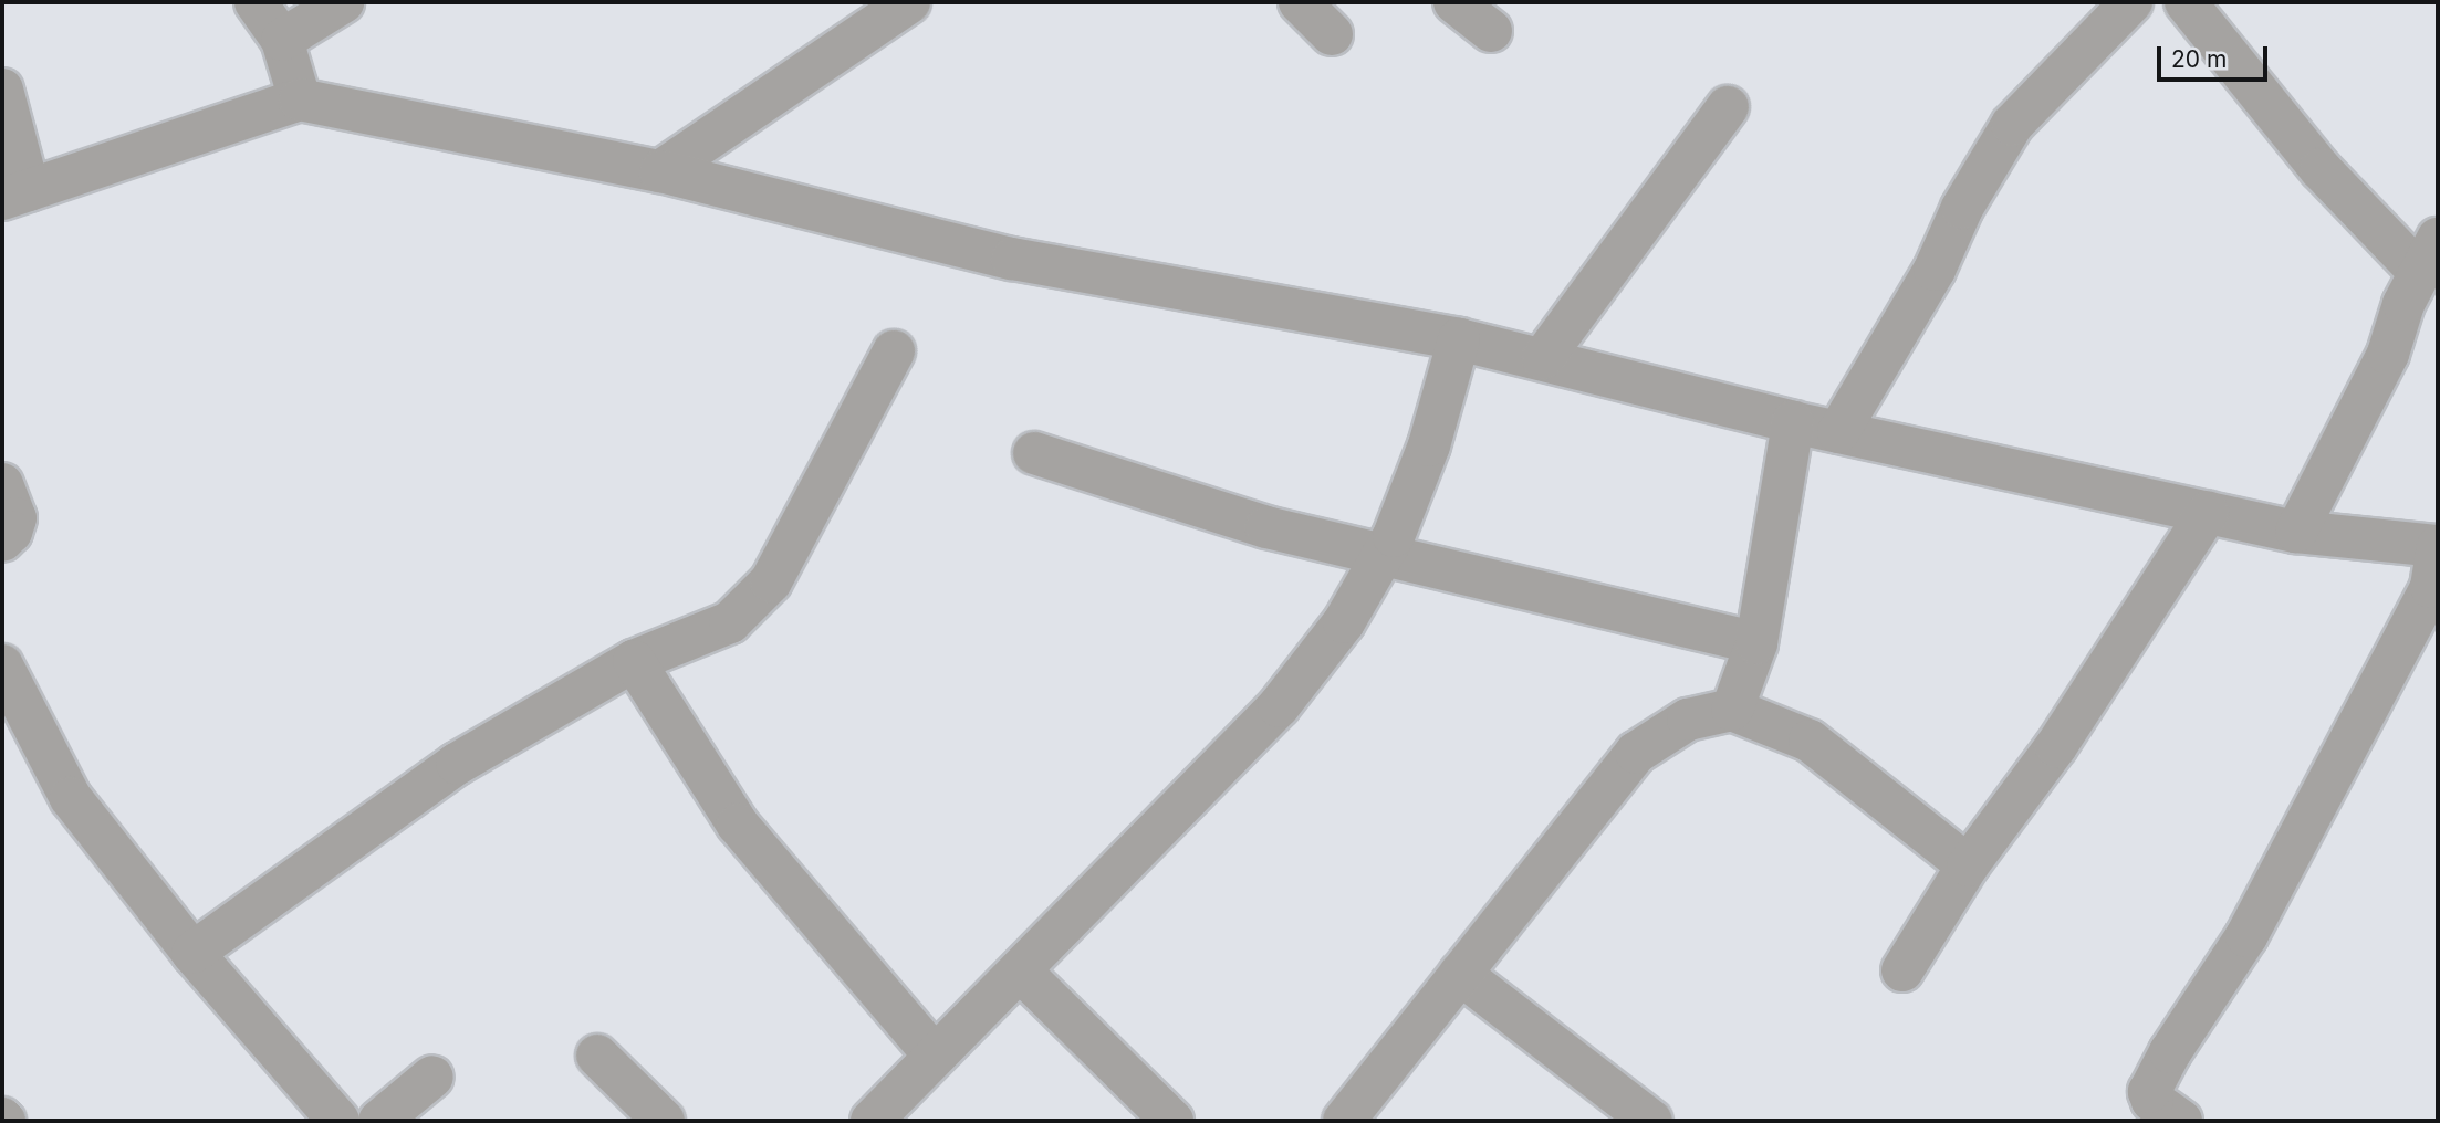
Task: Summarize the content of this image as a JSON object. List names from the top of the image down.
{
  "scale_bar": "20 m"
}
